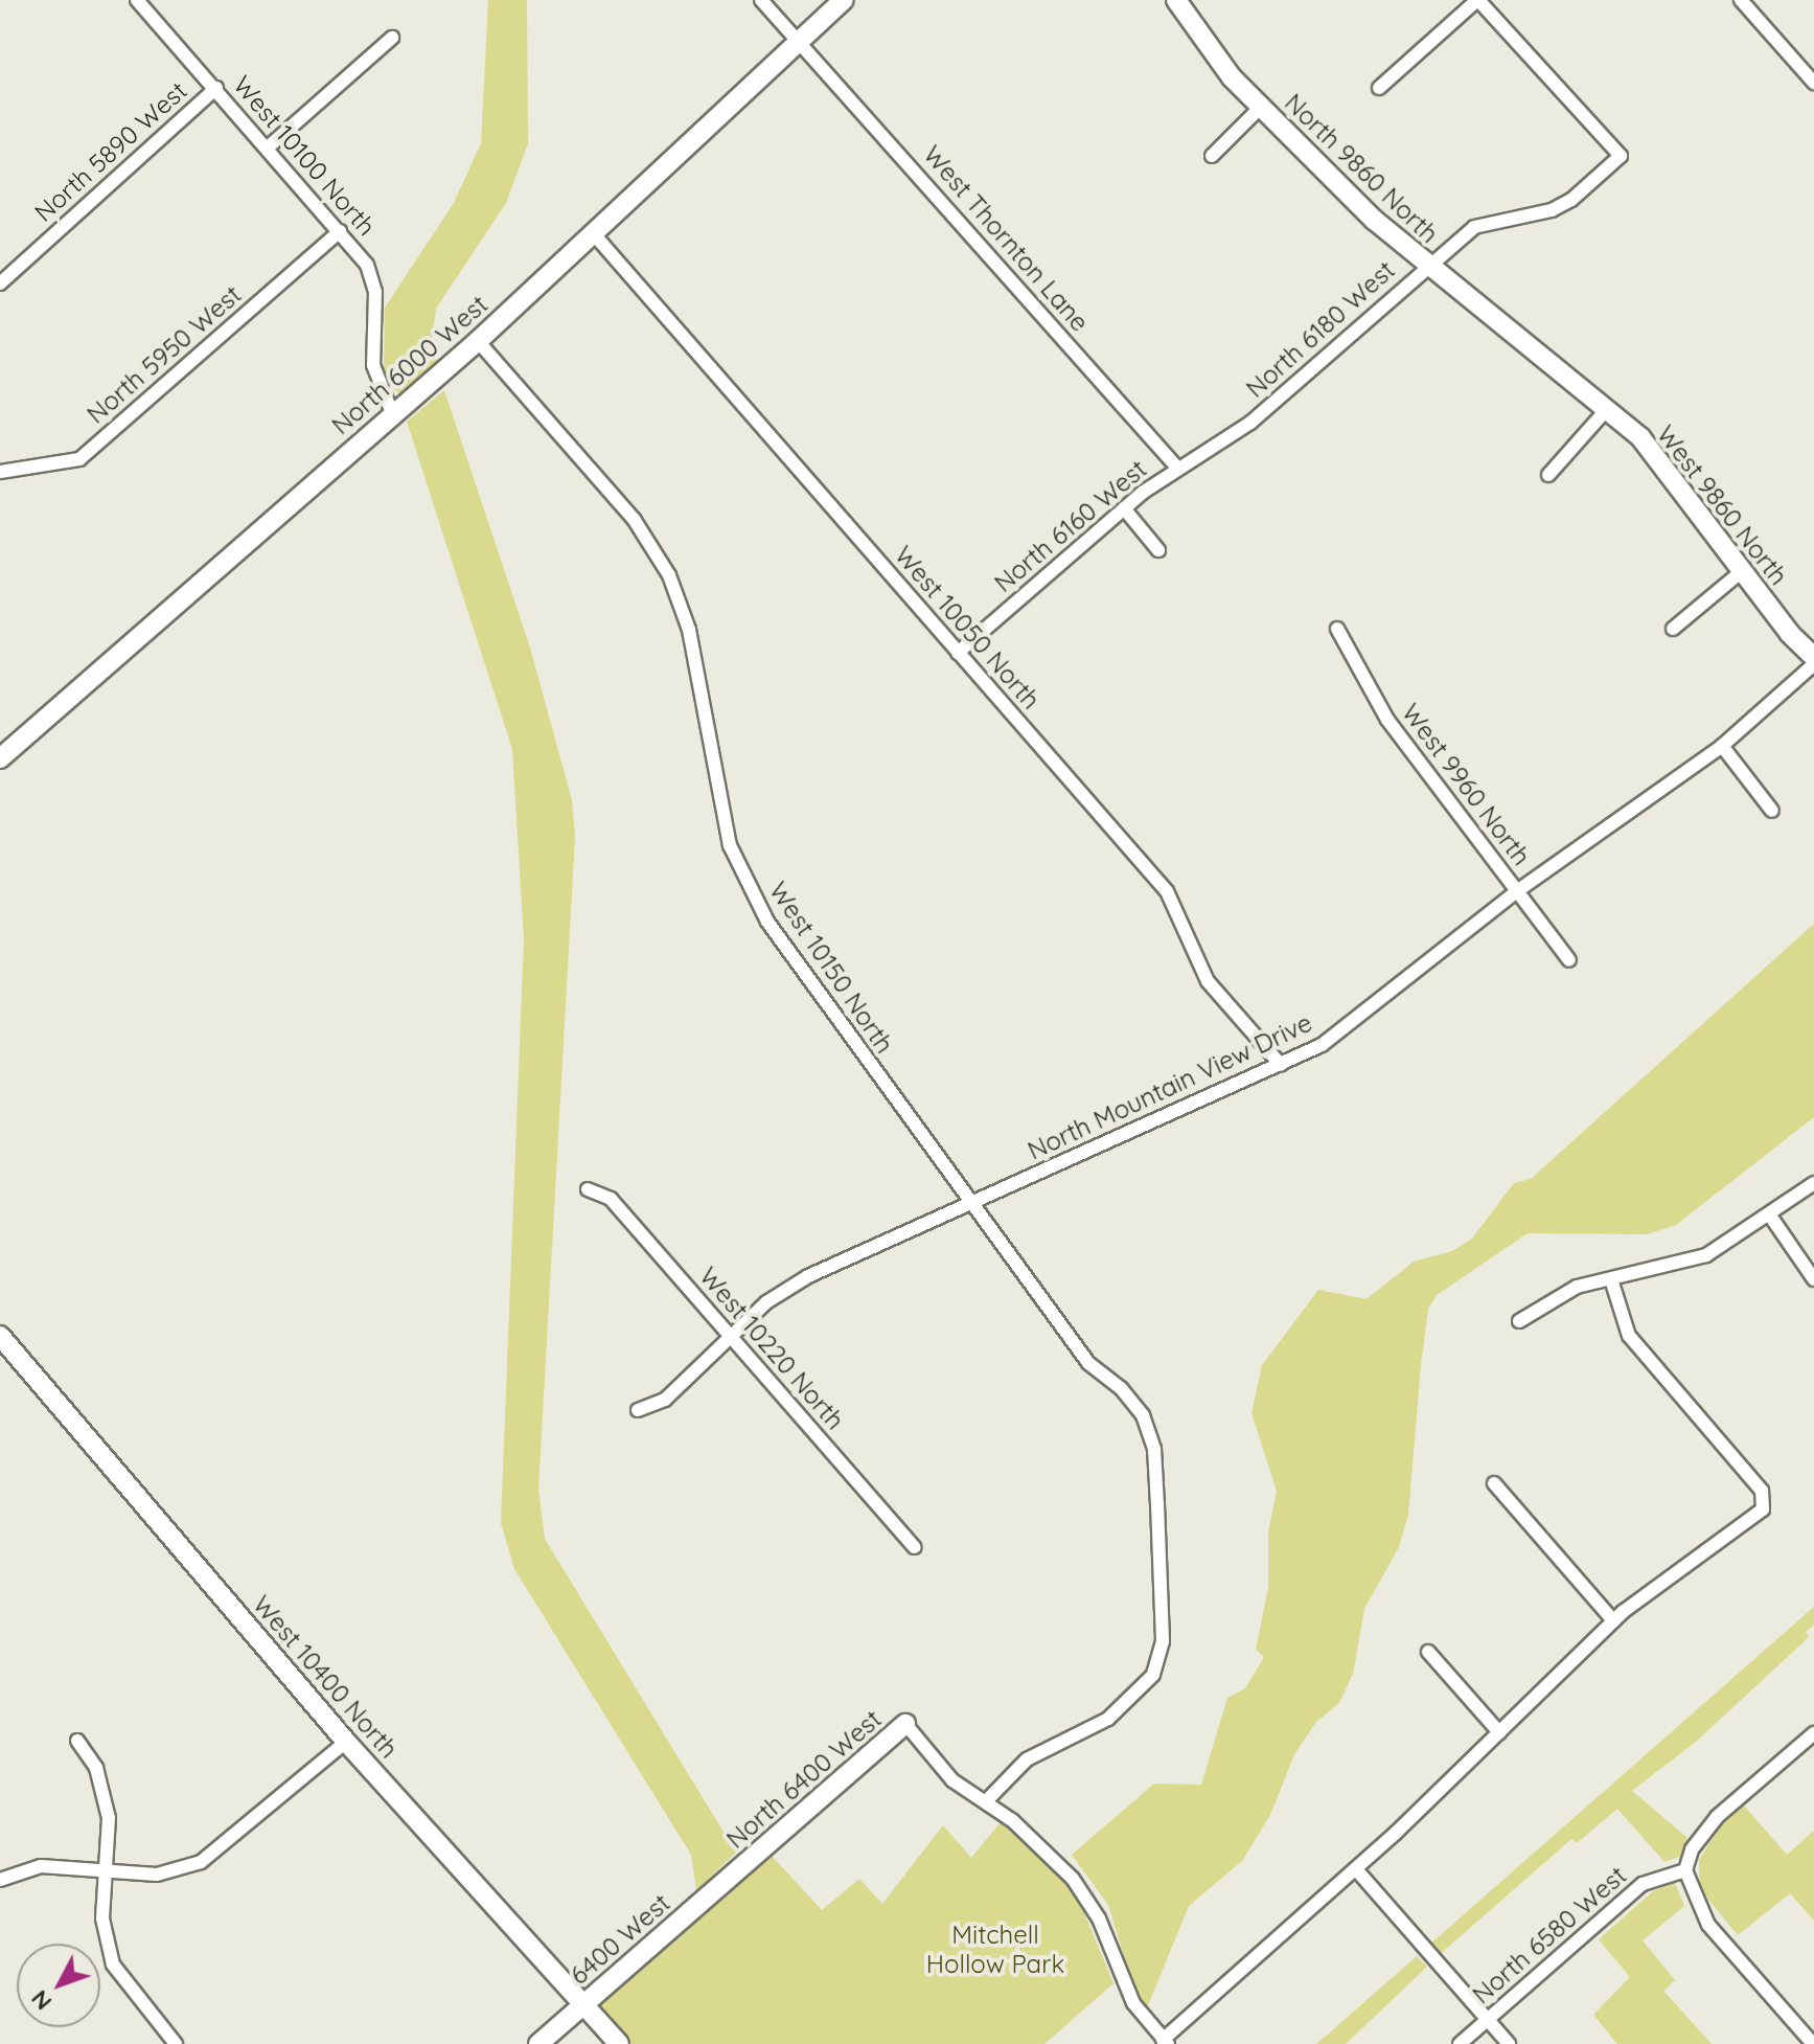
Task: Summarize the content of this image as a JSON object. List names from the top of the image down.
{
  "streets": {
    "street": [
      "North 5890 West",
      "West 10100 North",
      "North 9860 North",
      "West Thornton Lane",
      "North 6180 West",
      "North 5950 West",
      "North 6000 West",
      "West 9860 North",
      "North 6160 West",
      "West 10050 North",
      "West 9960 North",
      "West 10150 North",
      "North Mountain View Drive",
      "West 10220 North",
      "West 10400 North",
      "North 6400 West",
      "North 6580 West",
      "6400 West"
    ]
  },
  "crossings": [
    ["North 5890 West", "West 10100 North"],
    ["West 10100 North", "North 5950 West"],
    ["West 10100 North", "North 6000 West"],
    ["North 9860 North", "North 6180 West"],
    ["North 9860 North", "West 9860 North"],
    ["West Thornton Lane", "North 6180 West"],
    ["West Thornton Lane", "North 6000 West"],
    ["West Thornton Lane", "North 6160 West"],
    ["North 6180 West", "West 9860 North"],
    ["North 6180 West", "North 6160 West"],
    ["North 6000 West", "West 10050 North"],
    ["North 6000 West", "West 10150 North"],
    ["North 6160 West", "West 10050 North"],
    ["West 10050 North", "North Mountain View Drive"],
    ["West 9960 North", "North Mountain View Drive"],
    ["West 10150 North", "North Mountain View Drive"],
    ["North Mountain View Drive", "West 10220 North"],
    ["West 10400 North", "6400 West"],
    ["North 6400 West", "6400 West"]
  ],
  "parks": ["Mitchell Hollow Park"],
  "north": "bottom left"
}
